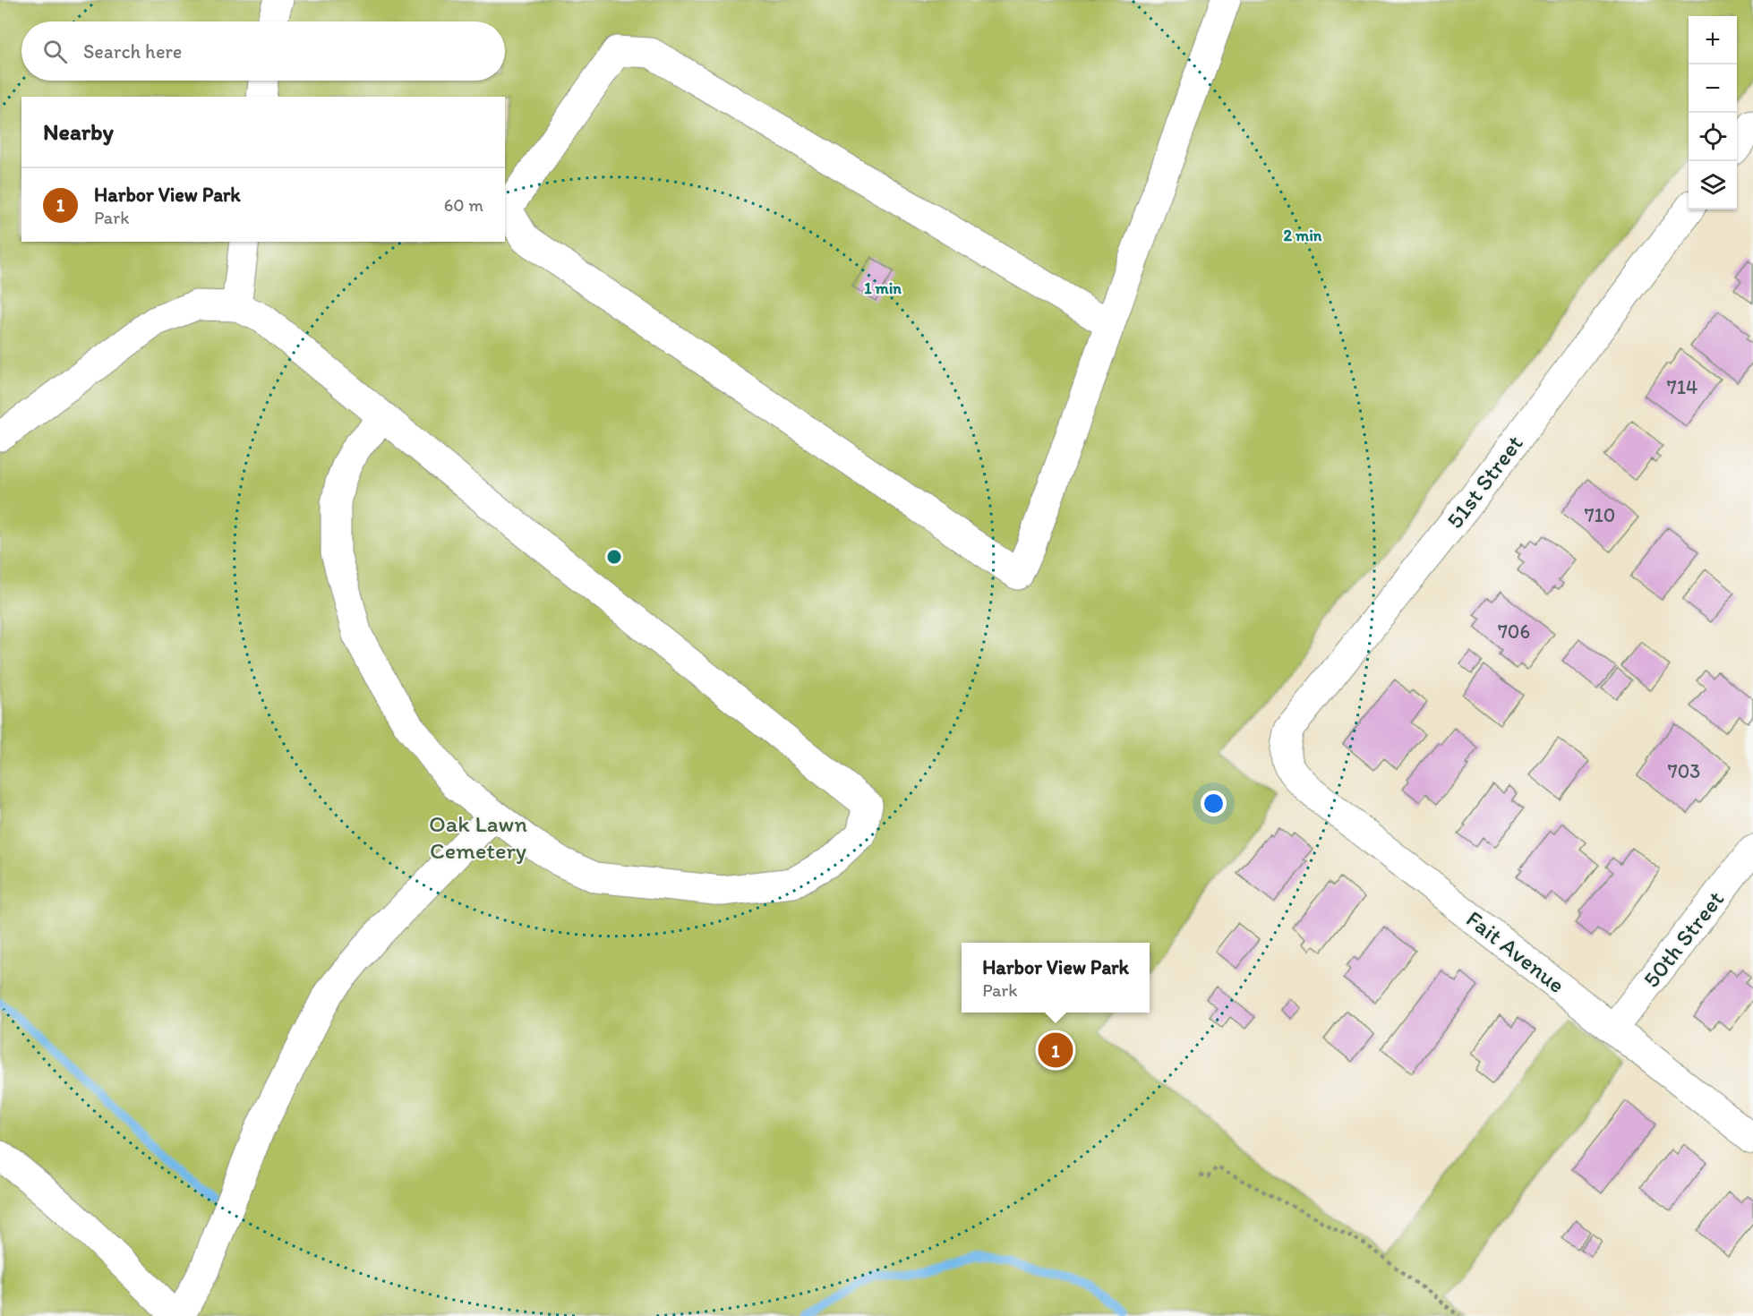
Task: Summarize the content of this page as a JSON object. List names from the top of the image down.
{
  "streets": {
    "street": ["51st Street", "50th Street", "Fait Avenue"]
  },
  "crossings": [
    ["51st Street", "Fait Avenue"],
    ["50th Street", "Fait Avenue"]
  ],
  "parks": ["Oak Lawn Cemetery"],
  "house_numbers": [
    "714",
    "710",
    "706",
    "703"
  ],
  "page": {
    "map_buttons": ["+", "−"],
    "search": "Search here",
    "heading": "Nearby",
    "list": [
      {
        "mark": "1",
        "name": "Harbor View Park",
        "note": "Park",
        "value": "60 m"
      }
    ],
    "popup": ["Harbor View Park", "Park"],
    "pins": "1"
  },
  "rings": ["2 min", "1 min"]
}
